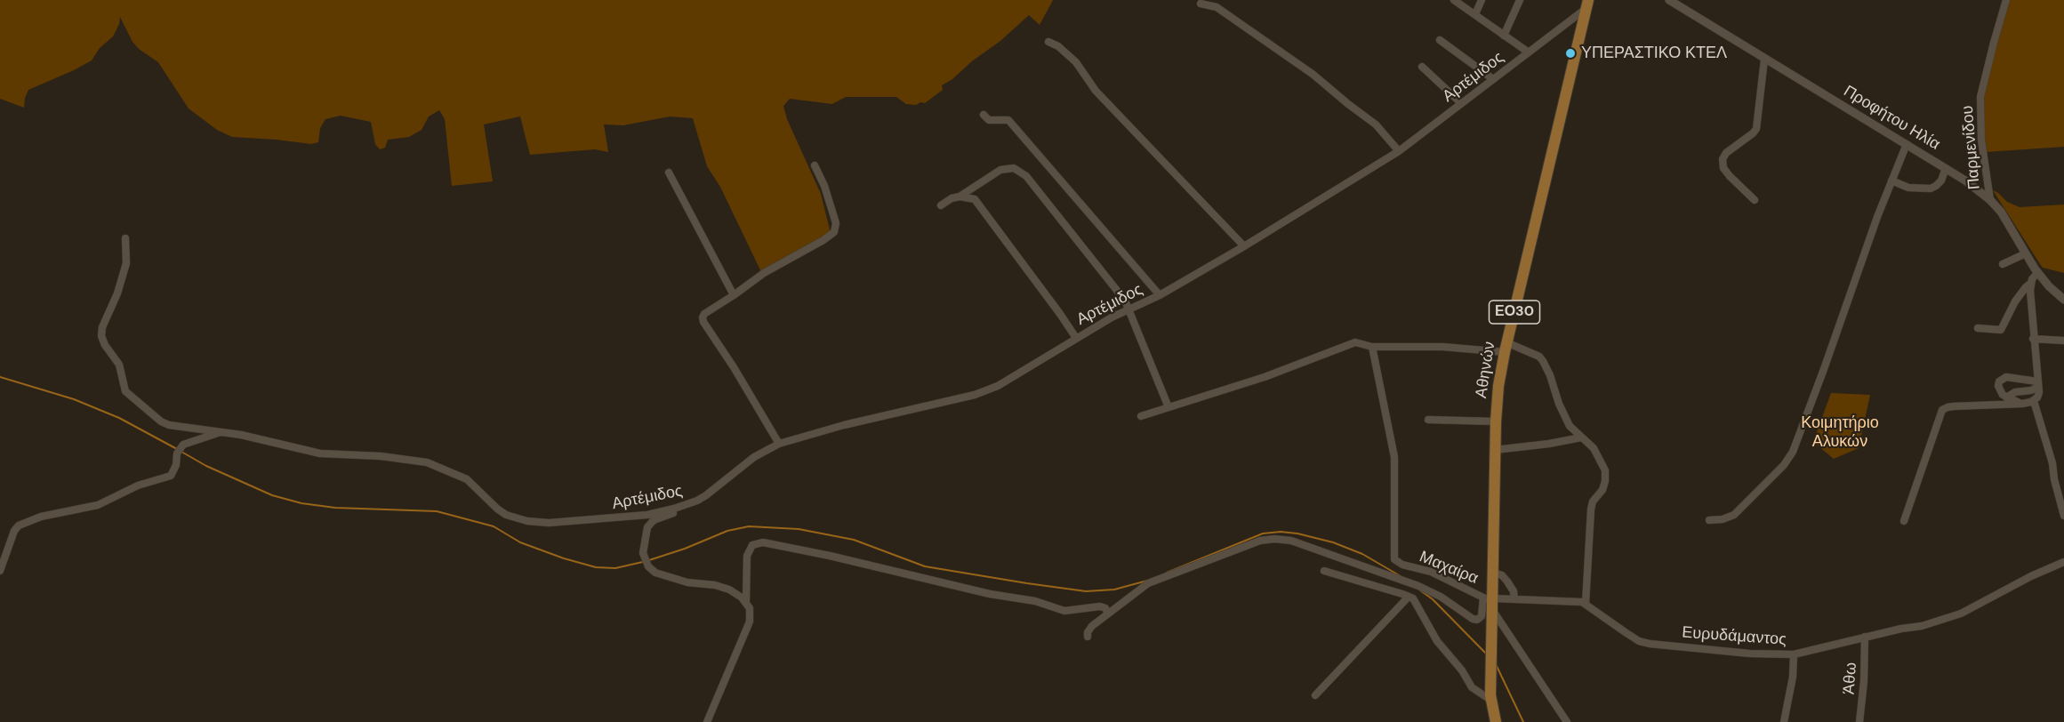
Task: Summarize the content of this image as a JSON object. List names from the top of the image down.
{
  "streets": {
    "main road": ["ΕΟ30", "Αθηνών"],
    "street": [
      "Αρτέμιδος",
      "Προφήτου Ηλία",
      "Παρμενίδου",
      "Μαχαίρα",
      "Ευρυδάμαντος",
      "Άθω"
    ]
  },
  "crossings": [
    ["Αρτέμιδος", "Αθηνών"],
    ["Προφήτου Ηλία", "Παρμενίδου"],
    ["Αθηνών", "Μαχαίρα"],
    ["Αθηνών", "Ευρυδάμαντος"],
    ["Μαχαίρα", "Ευρυδάμαντος"],
    ["Ευρυδάμαντος", "Άθω"]
  ],
  "parks": ["Κοιμητήριο Αλυκών"],
  "places": ["ΥΠΕΡΑΣΤΙΚΟ ΚΤΕΛ"]
}
